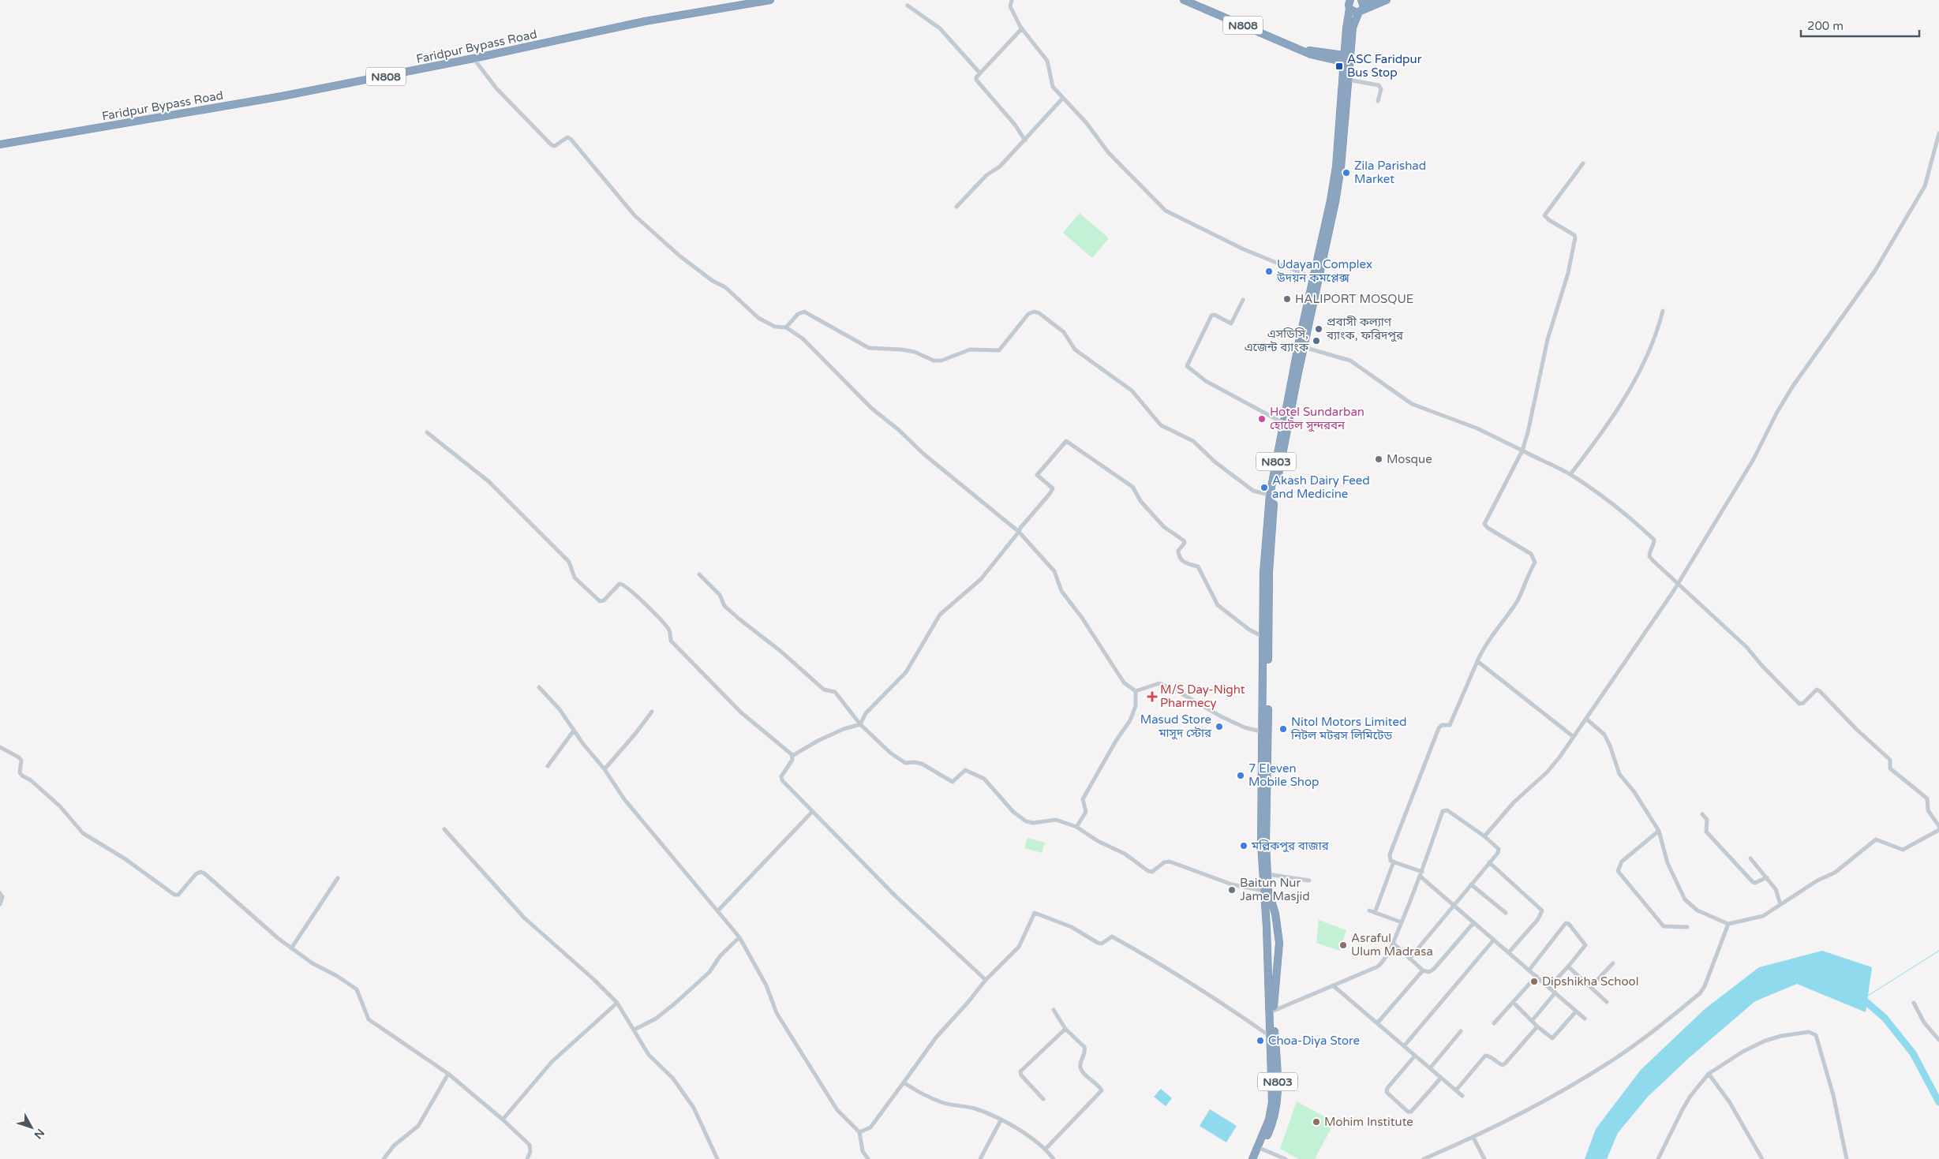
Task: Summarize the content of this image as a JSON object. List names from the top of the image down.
{
  "streets": {
    "highway": ["N808", "Faridpur Bypass Road", "N803"]
  },
  "crossings": [
    ["N808", "N803"]
  ],
  "places": {
    "transit": ["ASC Faridpur Bus Stop"],
    "other": [
      "Zila Parishad Market",
      "Udayan Complex উদয়ন কমপ্লেক্স",
      "HALIPORT MOSQUE",
      "প্রবাসী কল্যাণ ব্যাংক, ফরিদপুর",
      "এসডিসি, এজেন্ট ব্যাংক",
      "Hotel Sundarban হোটেল সুন্দরবন",
      "Mosque",
      "Akash Dairy Feed and Medicine",
      "Masud Store মাসুদ স্টোর",
      "Nitol Motors Limited নিটল মটরস লিমিটেড",
      "7 Eleven Mobile Shop",
      "মল্লিকপুর বাজার",
      "Baitun Nur Jame Masjid",
      "Asraful Ulum Madrasa",
      "Dipshikha School",
      "Choa-Diya Store",
      "Mohim Institute"
    ],
    "health": ["M/S Day-Night Pharmecy"]
  },
  "scale_bar": "200 m",
  "north": "bottom right"
}
